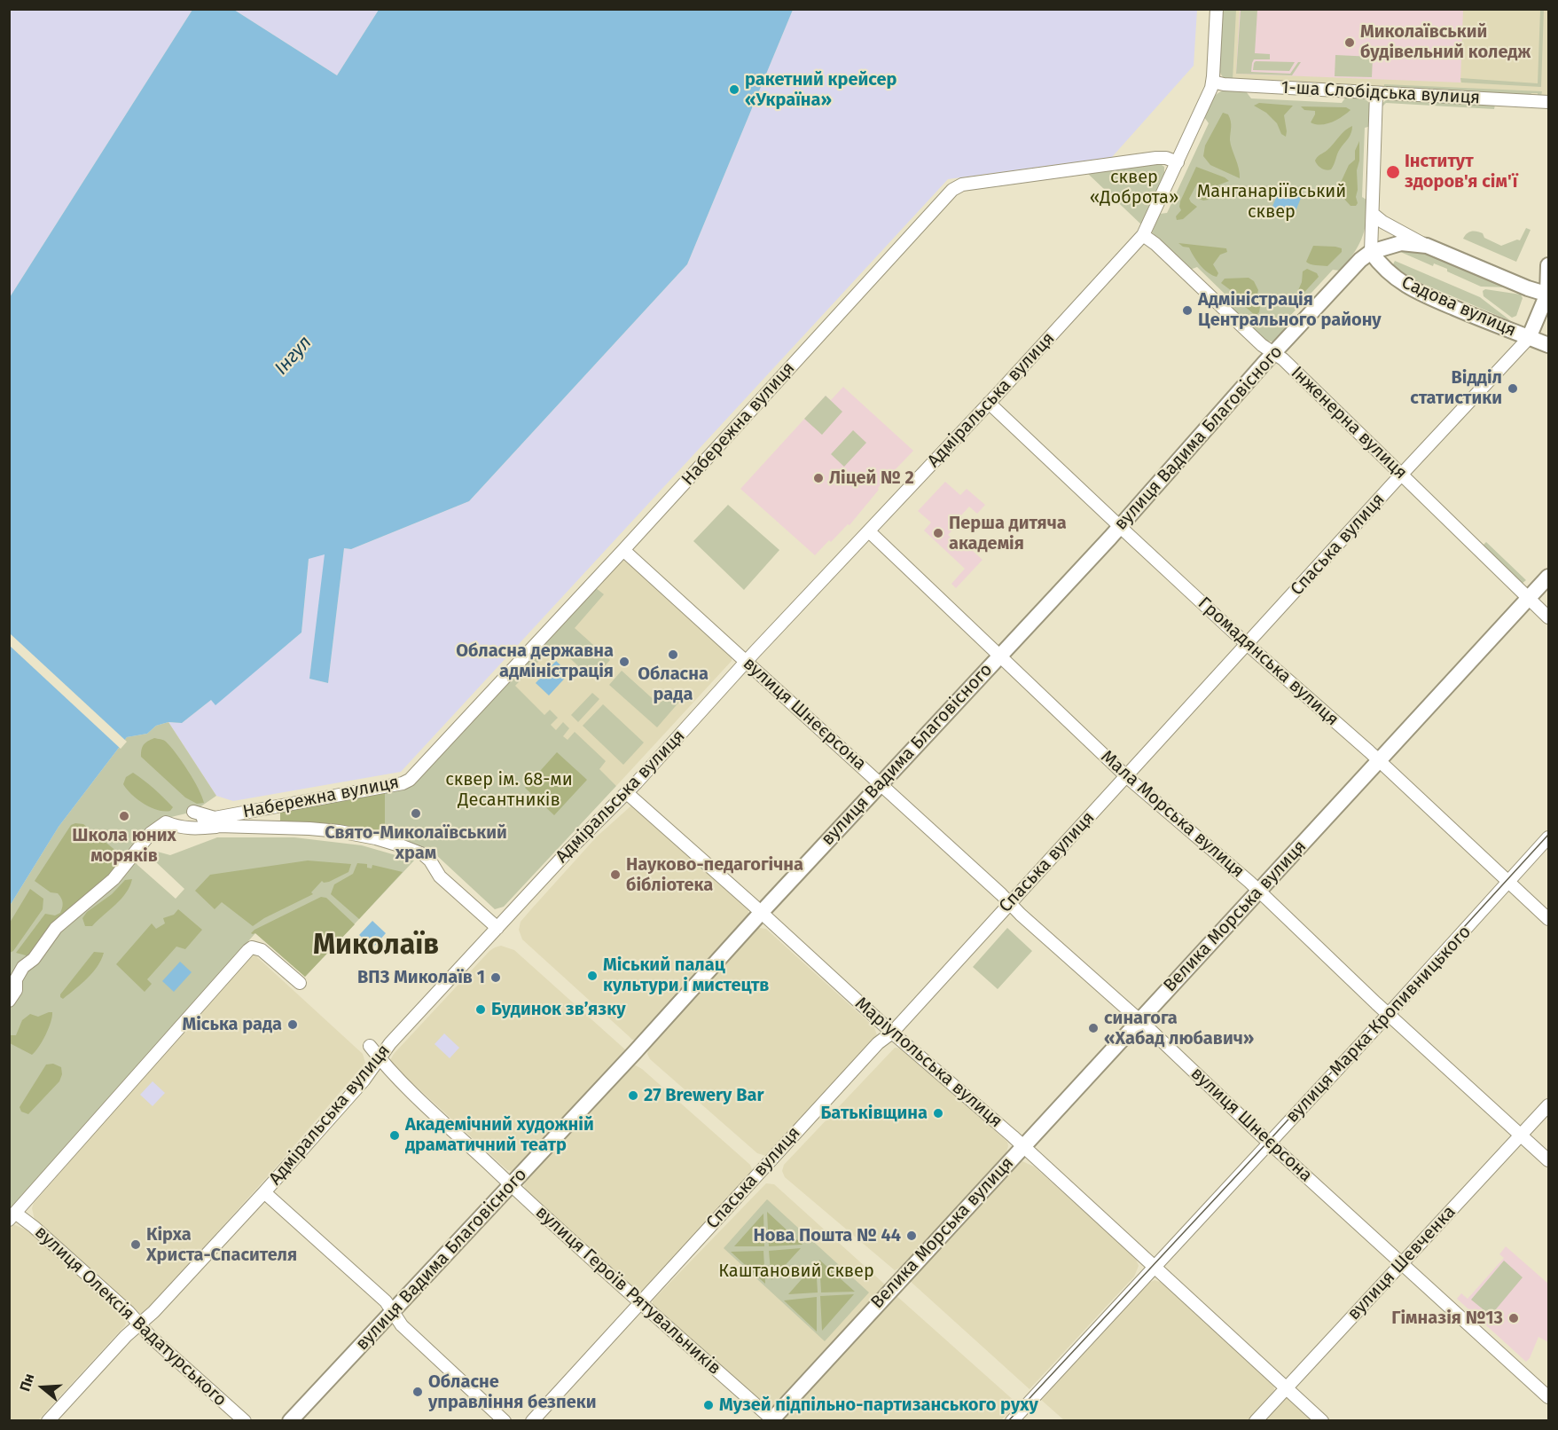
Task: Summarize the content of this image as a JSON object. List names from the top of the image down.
{
  "streets": {
    "main road": [
      "Садова вулиця",
      "вулиця Вадима Благовісного",
      "Спаська вулиця",
      "Велика Морська вулиця"
    ],
    "street": [
      "1-ша Слобідська вулиця",
      "Адміральська вулиця",
      "Інженерна вулиця",
      "Набережна вулиця",
      "Громадянська вулиця",
      "вулиця Шнеєрсона",
      "Мала Морська вулиця",
      "вулиця Марка Кропивницького",
      "Маріупольська вулиця",
      "вулиця Шевченка",
      "вулиця Героїв Рятувальників",
      "вулиця Олексія Вадатурського"
    ]
  },
  "crossings": [
    ["Садова вулиця", "вулиця Вадима Благовісного"],
    ["Садова вулиця", "Спаська вулиця"],
    ["Адміральська вулиця", "Інженерна вулиця"],
    ["Адміральська вулиця", "Набережна вулиця"],
    ["Адміральська вулиця", "Громадянська вулиця"],
    ["Адміральська вулиця", "вулиця Шнеєрсона"],
    ["Адміральська вулиця", "Мала Морська вулиця"],
    ["Адміральська вулиця", "Маріупольська вулиця"],
    ["Адміральська вулиця", "вулиця Героїв Рятувальників"],
    ["Адміральська вулиця", "вулиця Олексія Вадатурського"],
    ["Інженерна вулиця", "вулиця Вадима Благовісного"],
    ["Інженерна вулиця", "Спаська вулиця"],
    ["Інженерна вулиця", "Велика Морська вулиця"],
    ["Набережна вулиця", "вулиця Шнеєрсона"],
    ["вулиця Вадима Благовісного", "Громадянська вулиця"],
    ["вулиця Вадима Благовісного", "вулиця Шнеєрсона"],
    ["вулиця Вадима Благовісного", "Мала Морська вулиця"],
    ["вулиця Вадима Благовісного", "Маріупольська вулиця"],
    ["вулиця Вадима Благовісного", "вулиця Героїв Рятувальників"],
    ["Спаська вулиця", "Громадянська вулиця"],
    ["Спаська вулиця", "вулиця Шнеєрсона"],
    ["Спаська вулиця", "Мала Морська вулиця"],
    ["Спаська вулиця", "Маріупольська вулиця"],
    ["Спаська вулиця", "вулиця Героїв Рятувальників"],
    ["Громадянська вулиця", "Велика Морська вулиця"],
    ["Громадянська вулиця", "вулиця Марка Кропивницького"],
    ["вулиця Шнеєрсона", "Велика Морська вулиця"],
    ["вулиця Шнеєрсона", "вулиця Марка Кропивницького"],
    ["вулиця Шнеєрсона", "вулиця Шевченка"],
    ["Мала Морська вулиця", "Велика Морська вулиця"],
    ["Мала Морська вулиця", "вулиця Марка Кропивницького"],
    ["Мала Морська вулиця", "вулиця Шевченка"],
    ["Велика Морська вулиця", "Маріупольська вулиця"],
    ["Велика Морська вулиця", "вулиця Героїв Рятувальників"],
    ["вулиця Марка Кропивницького", "Маріупольська вулиця"],
    ["Маріупольська вулиця", "вулиця Шевченка"]
  ],
  "districts": ["Миколаїв"],
  "water": ["Інгул"],
  "parks": [
    "сквер «Доброта»",
    "Манганаріївський сквер",
    "сквер ім. 68-ми Десантників",
    "Каштановий сквер"
  ],
  "places": [
    "Миколаївський будівельний коледж",
    "ракетний крейсер «Україна»",
    "Інститут здоров'я сім'ї",
    "Адміністрація Центрального району",
    "Відділ статистики",
    "Ліцей № 2",
    "Перша дитяча академія",
    "Обласна рада",
    "Обласна державна адміністрація",
    "Свято-Миколаївський храм",
    "Школа юних моряків",
    "Науково-педагогічна бібліотека",
    "Міський палац культури і мистецтв",
    "ВПЗ Миколаїв 1",
    "Будинок зв’язку",
    "Міська рада",
    "синагога «Хабад любавич»",
    "27 Brewery Bar",
    "Батьківщина",
    "Академічний художній драматичний театр",
    "Нова Пошта № 44",
    "Кірха Христа-Спасителя",
    "Гімназія №13",
    "Обласне управління безпеки",
    "Музей підпільно-партизанського руху"
  ],
  "north": "left"
}
